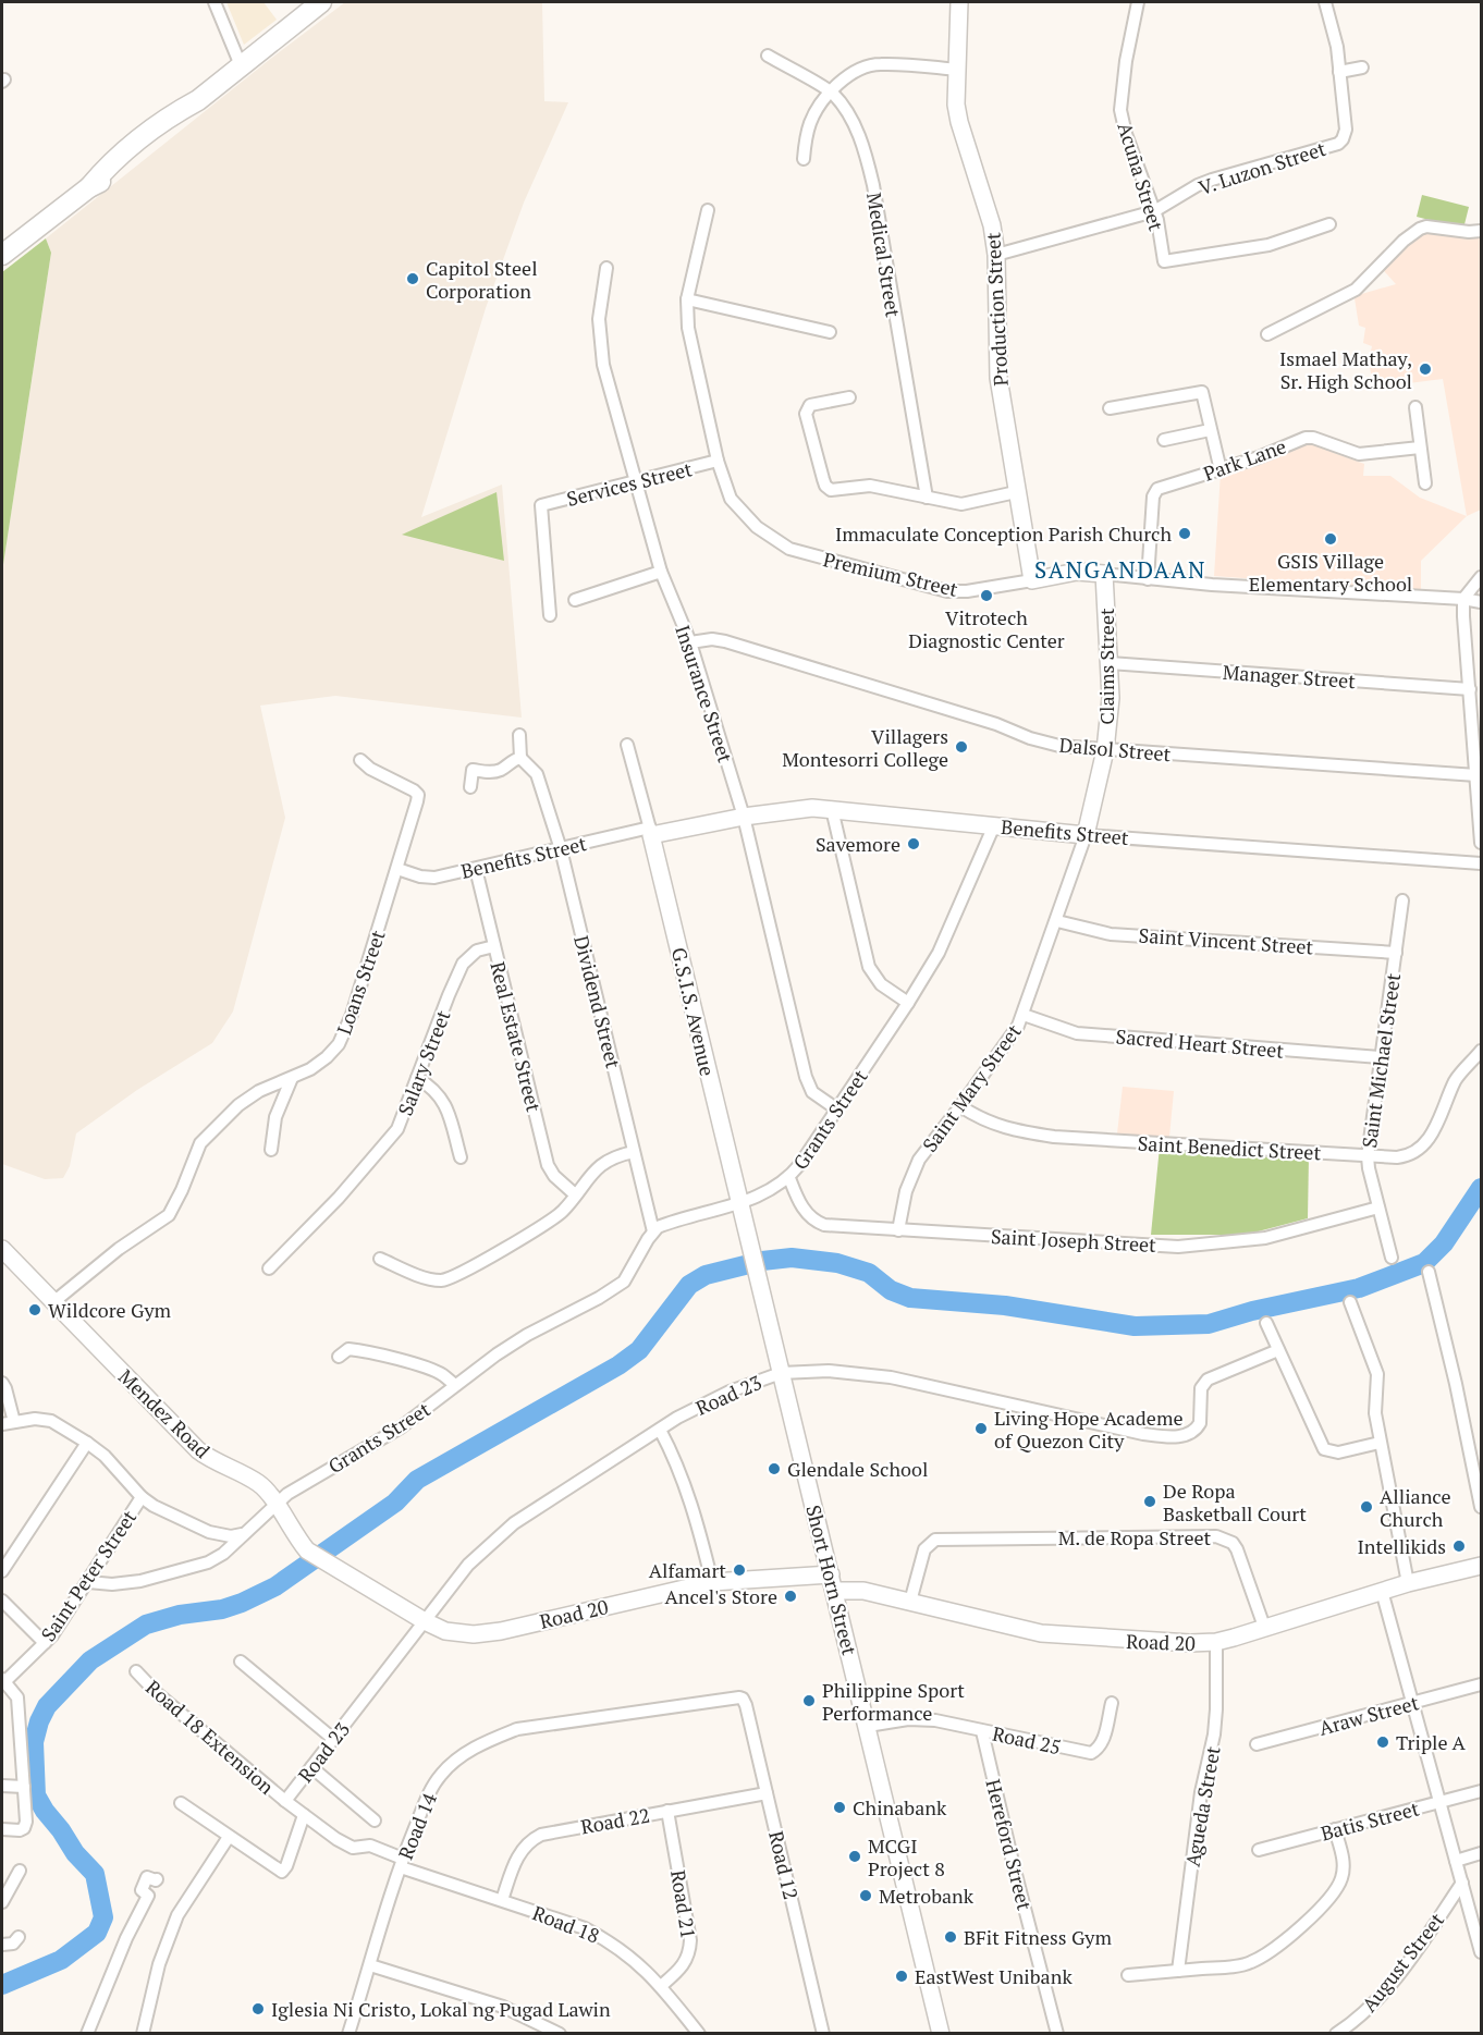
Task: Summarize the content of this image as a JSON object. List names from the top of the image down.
{
  "streets": {
    "street": [
      "V. Luzon Street",
      "Acuña Street",
      "Medical Street",
      "Production Street",
      "Park Lane",
      "Services Street",
      "Premium Street",
      "Claims Street",
      "Manager Street",
      "Insurance Street",
      "Dalsol Street",
      "Benefits Street",
      "Saint Vincent Street",
      "Loans Street",
      "Dividend Street",
      "G.S.I.S. Avenue",
      "Real Estate Street",
      "Sacred Heart Street",
      "Saint Michael Street",
      "Salary Street",
      "Saint Mary Street",
      "Grants Street",
      "Saint Benedict Street",
      "Saint Joseph Street",
      "Road 23",
      "Mendez Road",
      "M. de Ropa Street",
      "Saint Peter Street",
      "Short Horn Street",
      "Road 20",
      "Araw Street",
      "Road 18 Extension",
      "Road 25",
      "Agueda Street",
      "Road 22",
      "Batis Street",
      "Road 14",
      "Hereford Street",
      "Road 12",
      "Road 21",
      "Road 18",
      "August Street"
    ]
  },
  "crossings": [
    ["V. Luzon Street", "Acuña Street"],
    ["V. Luzon Street", "Production Street"],
    ["Production Street", "Premium Street"],
    ["Park Lane", "Premium Street"],
    ["Services Street", "Premium Street"],
    ["Services Street", "Insurance Street"],
    ["Premium Street", "Claims Street"],
    ["Claims Street", "Manager Street"],
    ["Claims Street", "Dalsol Street"],
    ["Claims Street", "Benefits Street"],
    ["Claims Street", "Saint Mary Street"],
    ["Insurance Street", "Dalsol Street"],
    ["Insurance Street", "Benefits Street"],
    ["Insurance Street", "Grants Street"],
    ["Benefits Street", "Loans Street"],
    ["Benefits Street", "Dividend Street"],
    ["Benefits Street", "G.S.I.S. Avenue"],
    ["Benefits Street", "Real Estate Street"],
    ["Benefits Street", "Saint Mary Street"],
    ["Benefits Street", "Grants Street"],
    ["Saint Vincent Street", "Saint Michael Street"],
    ["Saint Vincent Street", "Saint Mary Street"],
    ["Loans Street", "Mendez Road"],
    ["Dividend Street", "Grants Street"],
    ["G.S.I.S. Avenue", "Grants Street"],
    ["G.S.I.S. Avenue", "Short Horn Street"],
    ["Real Estate Street", "Salary Street"],
    ["Sacred Heart Street", "Saint Michael Street"],
    ["Sacred Heart Street", "Saint Mary Street"],
    ["Saint Michael Street", "Saint Benedict Street"],
    ["Saint Michael Street", "Saint Joseph Street"],
    ["Saint Mary Street", "Saint Benedict Street"],
    ["Saint Mary Street", "Saint Joseph Street"],
    ["Grants Street", "Saint Joseph Street"],
    ["Grants Street", "Mendez Road"],
    ["Grants Street", "Saint Peter Street"],
    ["Road 23", "Short Horn Street"],
    ["Road 23", "Road 20"],
    ["Road 23", "Road 18 Extension"],
    ["Road 23", "Road 18"],
    ["Mendez Road", "Road 20"],
    ["M. de Ropa Street", "Road 20"],
    ["Short Horn Street", "Road 20"],
    ["Short Horn Street", "Road 25"],
    ["Road 20", "Agueda Street"],
    ["Road 18 Extension", "Road 18"],
    ["Road 25", "Hereford Street"],
    ["Road 22", "Road 12"],
    ["Road 22", "Road 21"],
    ["Road 22", "Road 18"],
    ["Road 14", "Road 12"],
    ["Road 14", "Road 18"],
    ["Road 21", "Road 18"]
  ],
  "districts": ["SANGANDAAN"],
  "places": [
    "Capitol Steel Corporation",
    "Ismael Mathay, Sr. High School",
    "Immaculate Conception Parish Church",
    "GSIS Village Elementary School",
    "Vitrotech Diagnostic Center",
    "Villagers Montesorri College",
    "Savemore",
    "Wildcore Gym",
    "Living Hope Academe of Quezon City",
    "Glendale School",
    "De Ropa Basketball Court",
    "Alliance Church",
    "Intellikids",
    "Alfamart",
    "Ancel's Store",
    "Philippine Sport Performance",
    "Triple A",
    "Chinabank",
    "MCGI Project 8",
    "Metrobank",
    "BFit Fitness Gym",
    "EastWest Unibank",
    "Iglesia Ni Cristo, Lokal ng Pugad Lawin"
  ]
}
